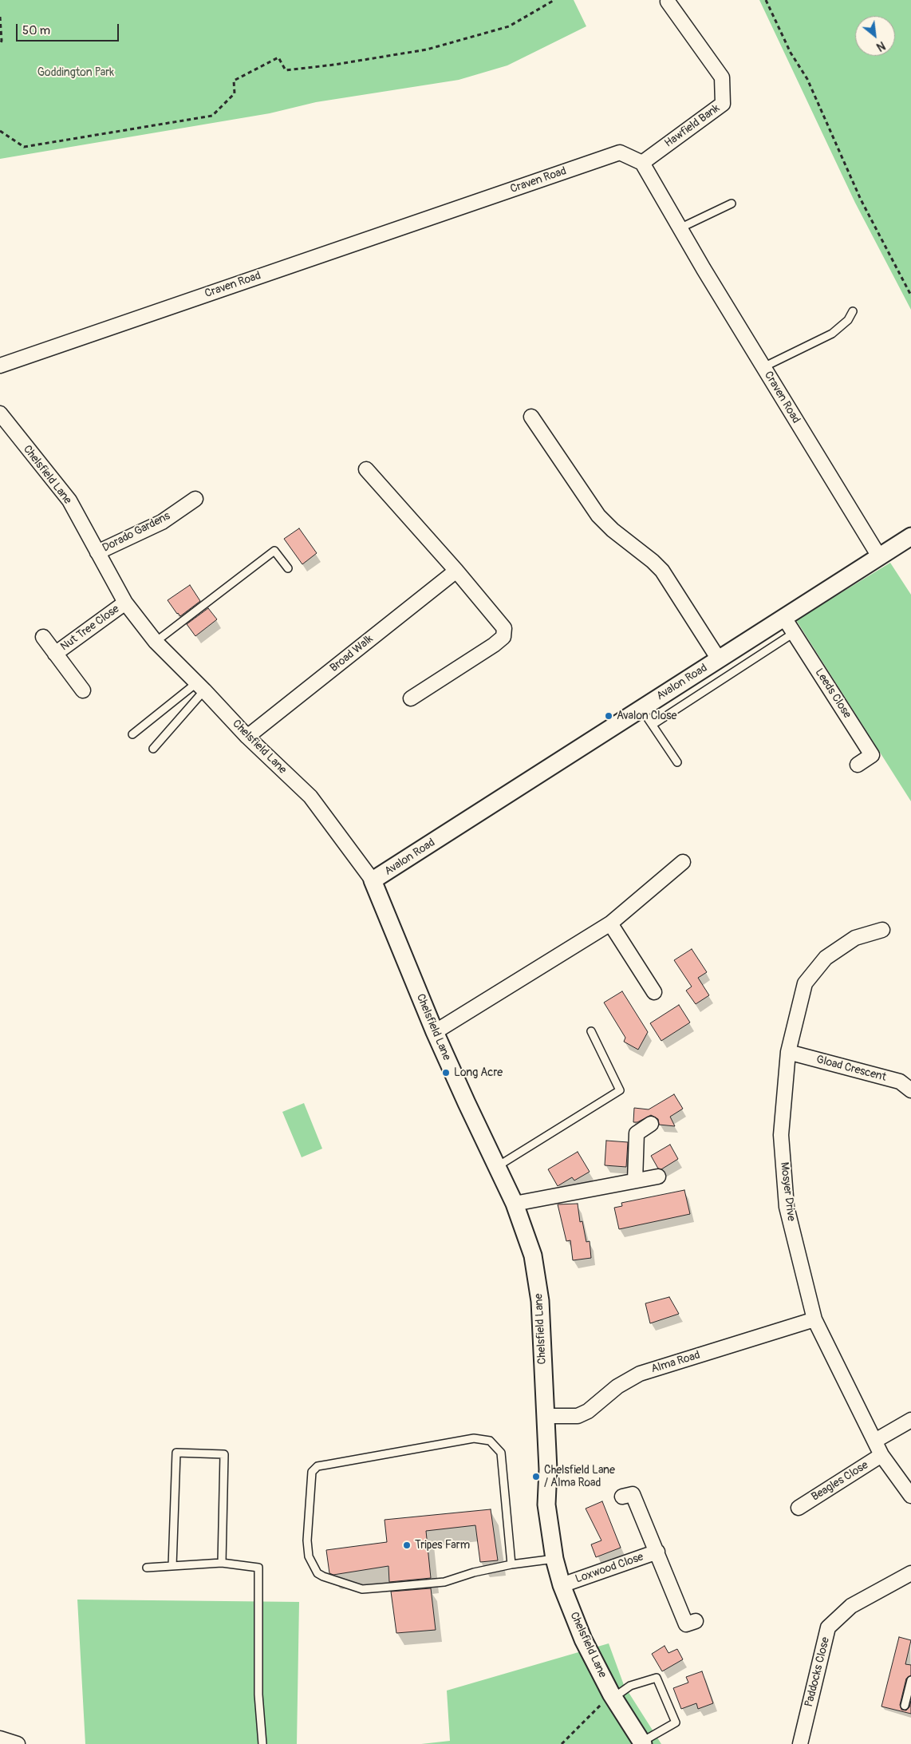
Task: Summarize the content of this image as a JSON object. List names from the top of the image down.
{
  "streets": {
    "street": [
      "Hawfield Bank",
      "Craven Road",
      "Chelsfield Lane",
      "Dorado Gardens",
      "Nut Tree Close",
      "Broad Walk",
      "Avalon Road",
      "Leeds Close",
      "Gload Crescent",
      "Mosyer Drive",
      "Alma Road",
      "Beagles Close",
      "Loxwood Close",
      "Paddocks Close"
    ]
  },
  "crossings": [
    ["Hawfield Bank", "Craven Road"],
    ["Craven Road", "Avalon Road"],
    ["Chelsfield Lane", "Dorado Gardens"],
    ["Chelsfield Lane", "Nut Tree Close"],
    ["Chelsfield Lane", "Broad Walk"],
    ["Chelsfield Lane", "Avalon Road"],
    ["Chelsfield Lane", "Alma Road"],
    ["Chelsfield Lane", "Loxwood Close"],
    ["Avalon Road", "Leeds Close"],
    ["Gload Crescent", "Mosyer Drive"],
    ["Mosyer Drive", "Alma Road"],
    ["Mosyer Drive", "Beagles Close"]
  ],
  "parks": ["Goddington Park"],
  "places": [
    "Avalon Close",
    "Long Acre",
    "Chelsfield Lane / Alma Road",
    "Tripes Farm"
  ],
  "scale_bar": "50 m",
  "north": "bottom right"
}
